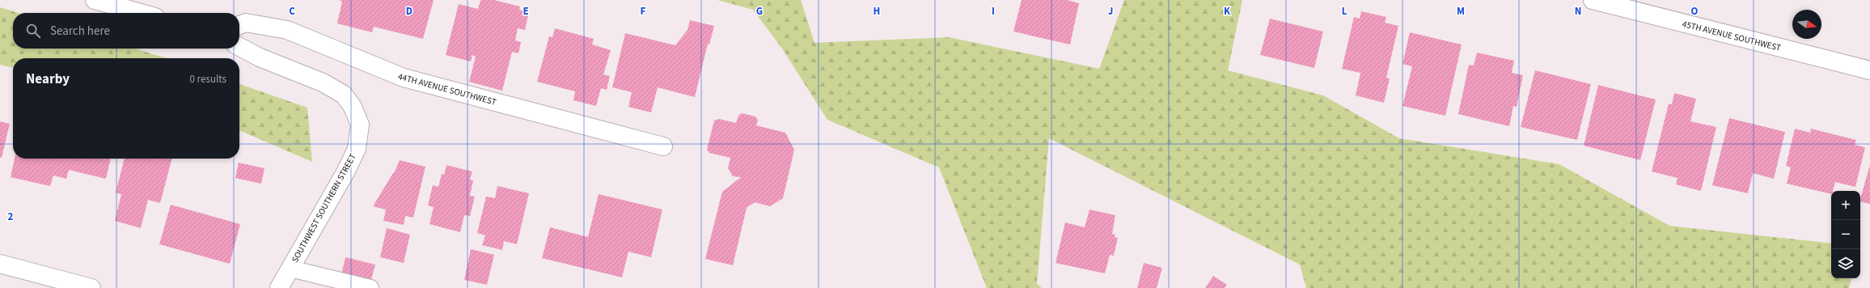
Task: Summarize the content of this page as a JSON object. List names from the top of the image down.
{
  "streets": {
    "street": ["45TH AVENUE SOUTHWEST", "44TH AVENUE SOUTHWEST", "SOUTHWEST SOUTHERN STREET"]
  },
  "north": "right",
  "page": {
    "search": "Search here",
    "heading": ["Nearby", "0 results"],
    "map_buttons": ["+", "−"]
  },
  "grid": {
    "columns": [
      "C",
      "D",
      "E",
      "F",
      "G",
      "H",
      "I",
      "J",
      "K",
      "L",
      "M",
      "N",
      "O"
    ],
    "rows": ["2"]
  }
}
